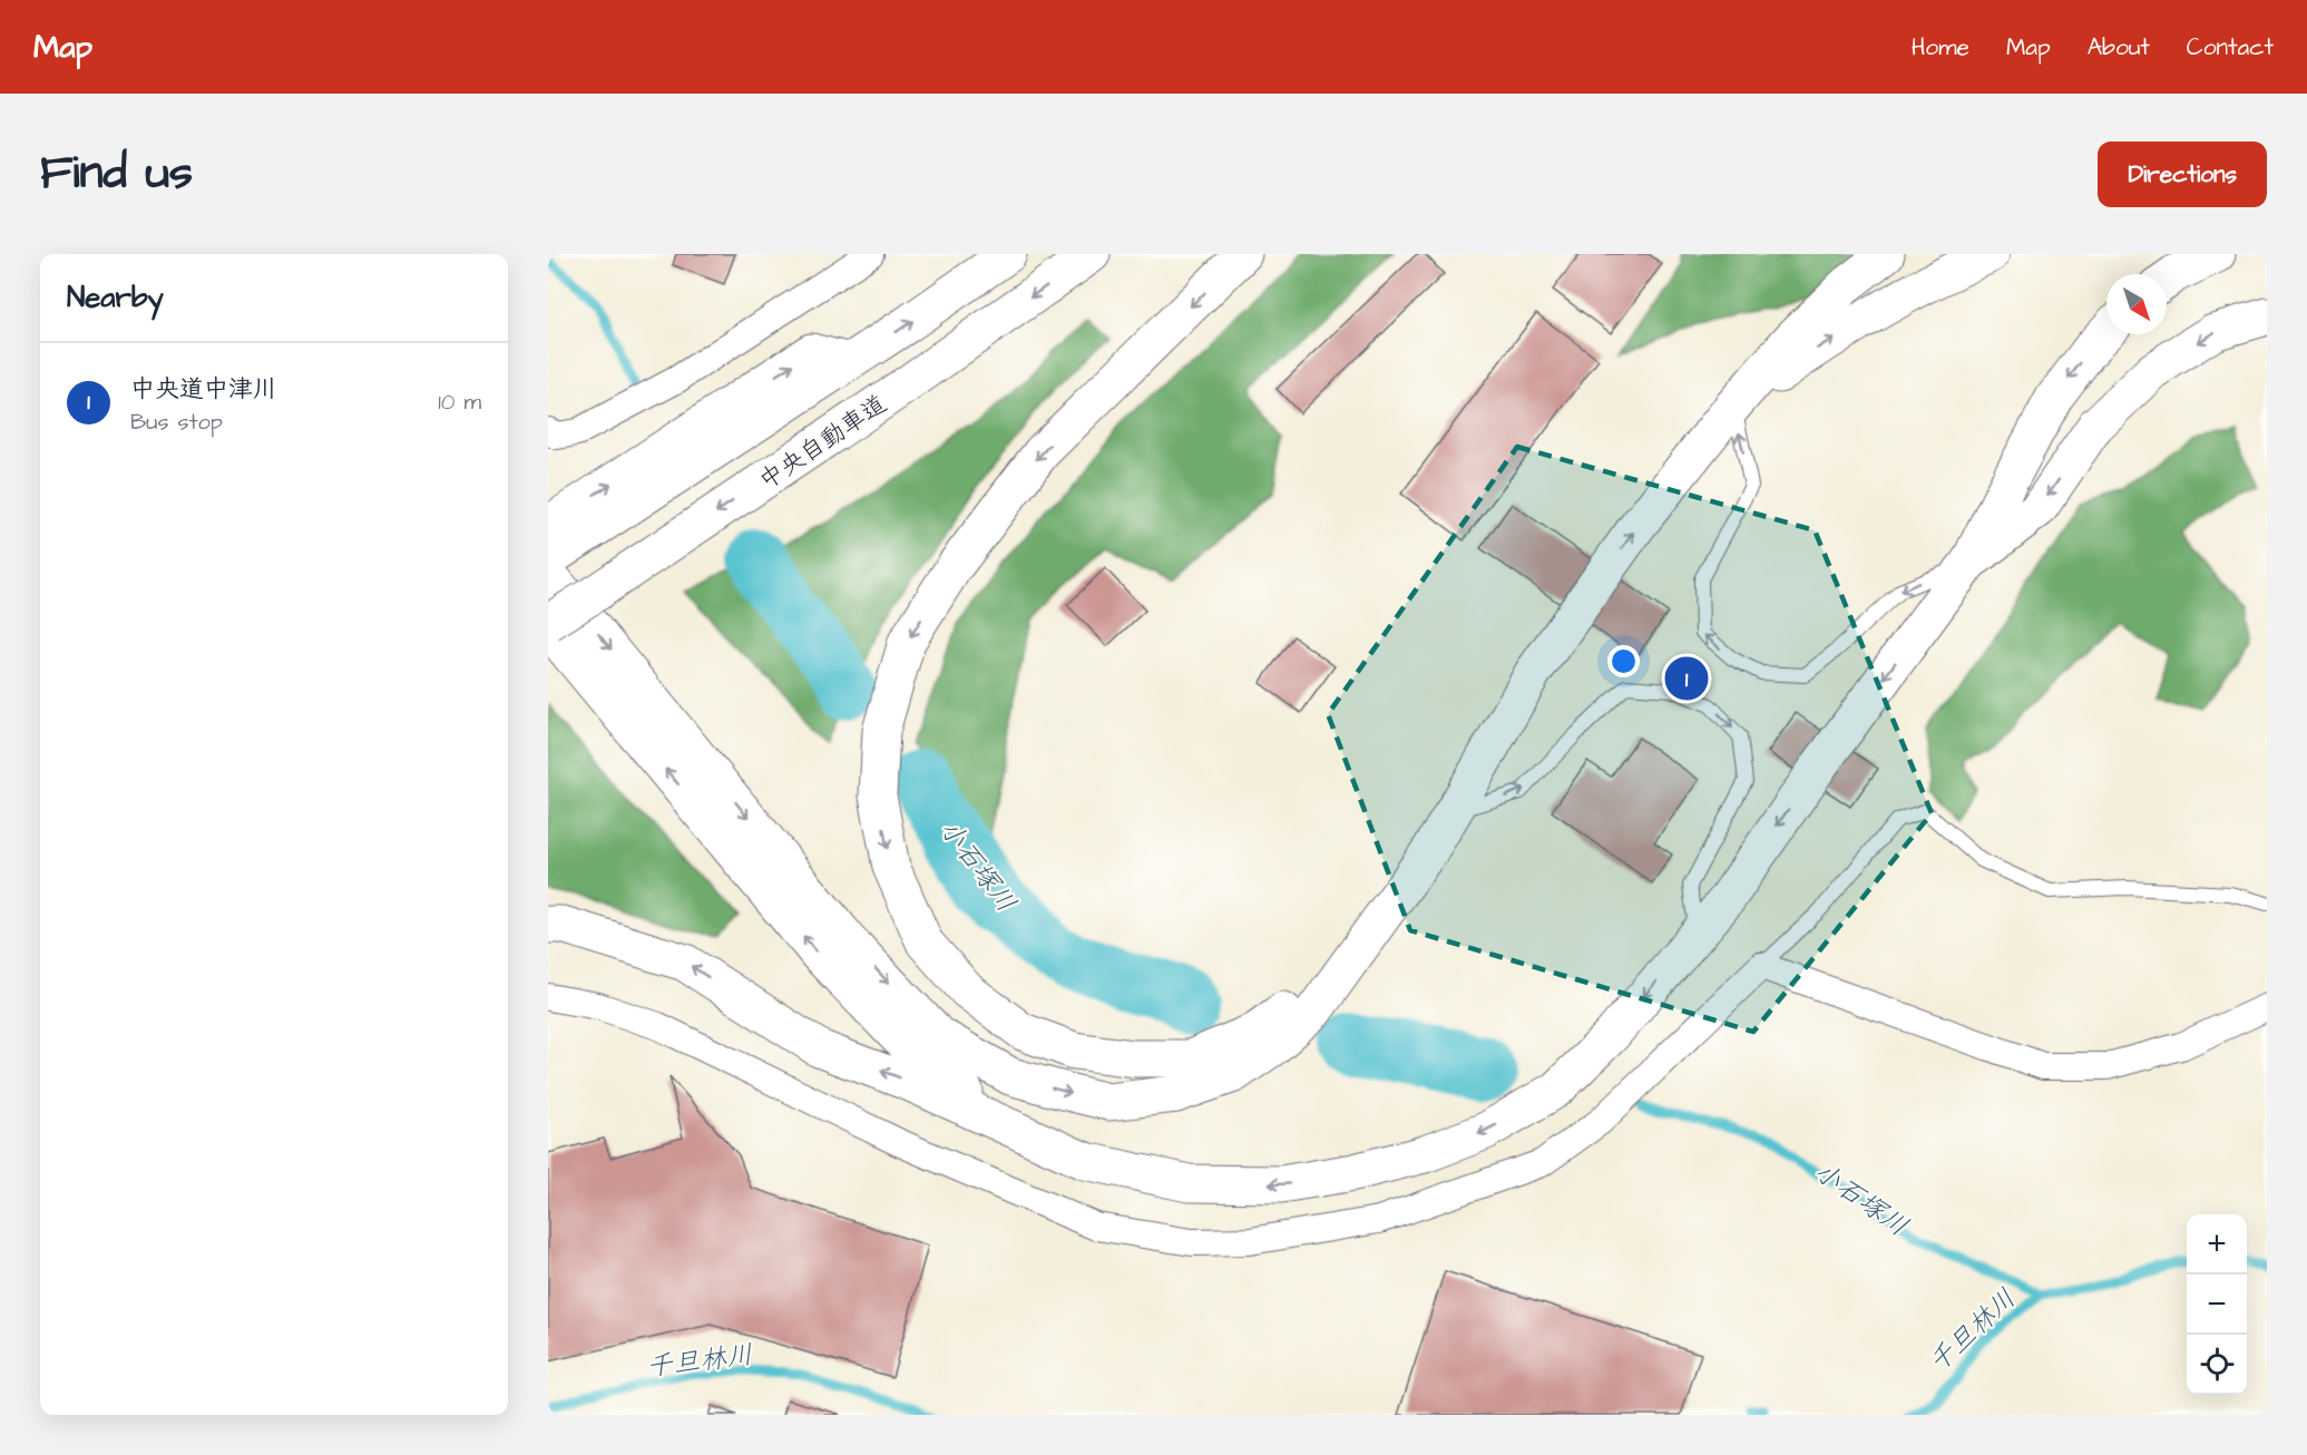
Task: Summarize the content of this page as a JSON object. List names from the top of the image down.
{
  "streets": {
    "highway": ["中央自動車道"]
  },
  "water": ["小石塚川", "千旦林川"],
  "north": "bottom right",
  "page": {
    "header": "Map",
    "nav": [
      "Home",
      "Map",
      "About",
      "Contact"
    ],
    "title": "Find us",
    "buttons": "Directions",
    "heading": "Nearby",
    "list": [
      {
        "mark": "1",
        "name": "中央道中津川",
        "note": "Bus stop",
        "value": "10 m"
      }
    ],
    "pins": "1",
    "map_buttons": ["+", "−"]
  }
}
